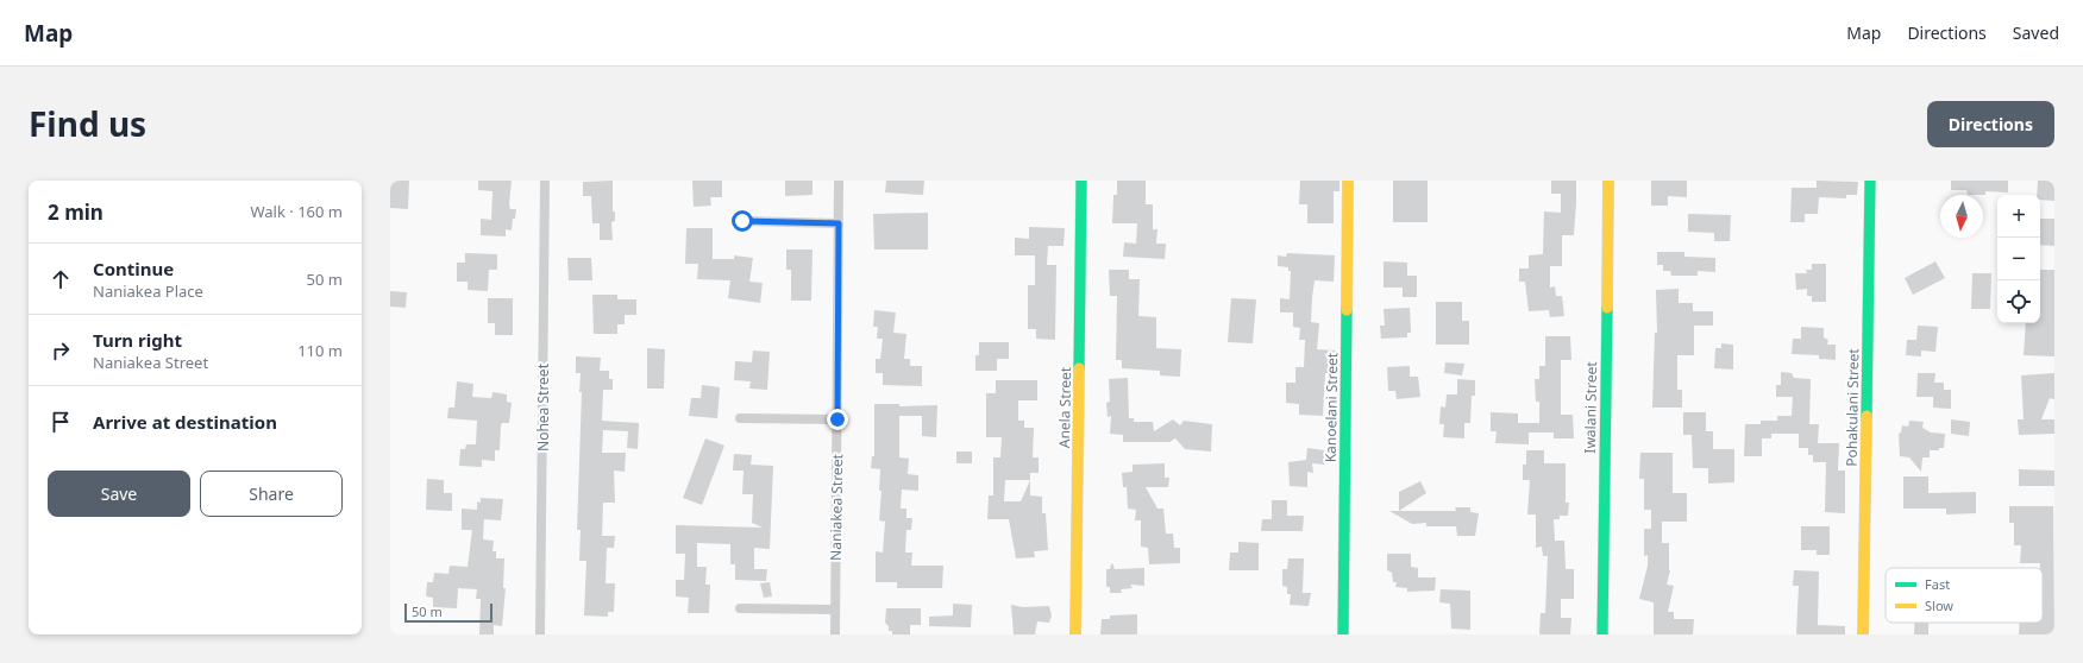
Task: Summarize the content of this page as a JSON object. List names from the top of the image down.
{
  "streets": {
    "street": [
      "Nohea Street",
      "Anela Street",
      "Kanoelani Street",
      "Iwalani Street",
      "Pohakulani Street",
      "Naniakea Street"
    ]
  },
  "legend": ["Fast", "Slow"],
  "scale_bar": "50 m",
  "north": "bottom",
  "page": {
    "header": "Map",
    "nav": ["Map", "Directions", "Saved"],
    "title": "Find us",
    "buttons": [
      "Directions",
      ["Save", "Share"]
    ],
    "heading": ["2 min", "Walk · 160 m"],
    "map_buttons": ["+", "−"],
    "list": [
      ["Continue", "Naniakea Place", "50 m"],
      ["Turn right", "Naniakea Street", "110 m"],
      "Arrive at destination"
    ],
    "scale": "50 m"
  }
}
